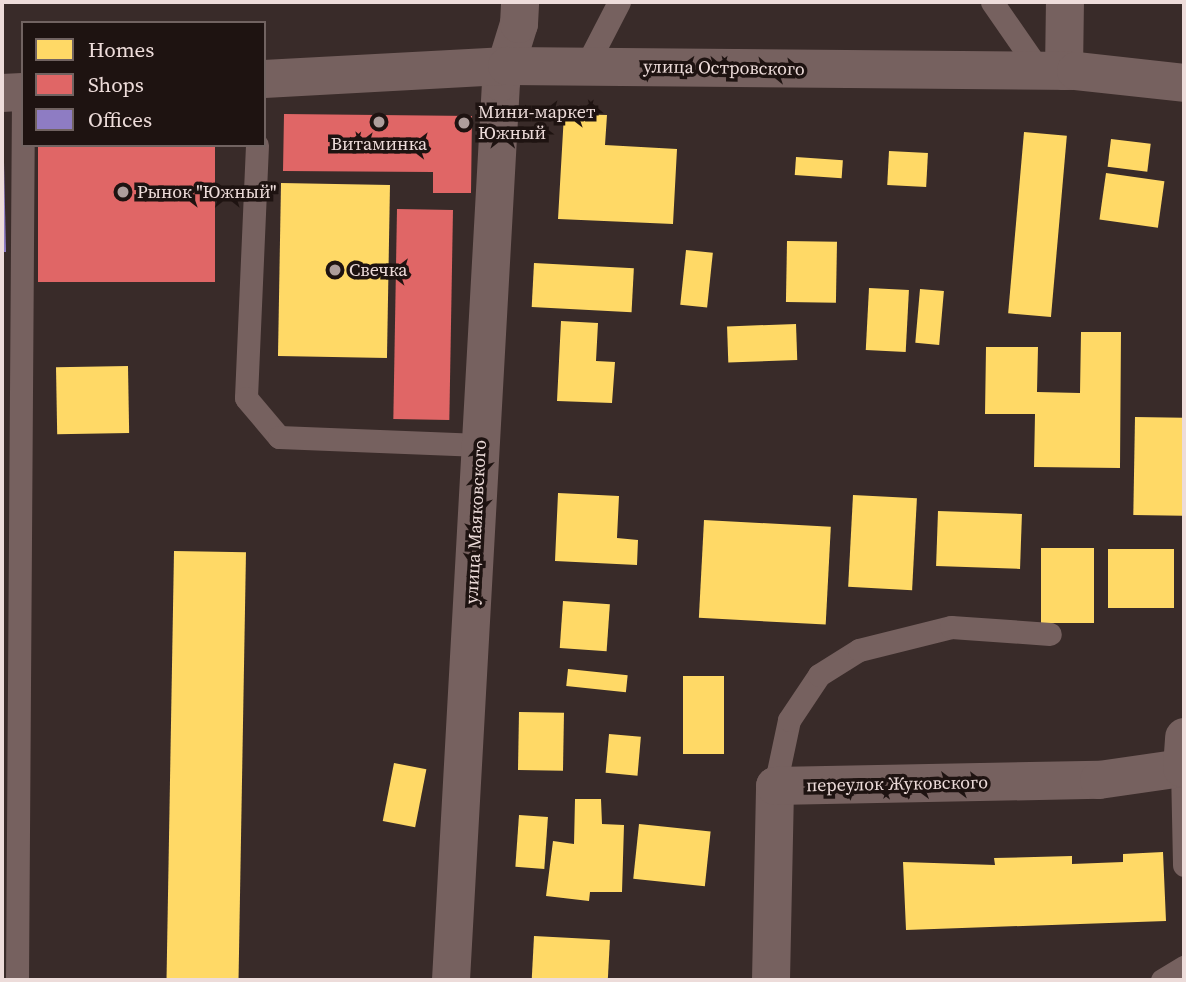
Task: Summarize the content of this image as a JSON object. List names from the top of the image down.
{
  "streets": {
    "street": ["улица Островского", "улица Маяковского", "переулок Жуковского"]
  },
  "crossings": [
    ["улица Островского", "улица Маяковского"]
  ],
  "places": [
    "Витаминка",
    "Мини-маркет Южный",
    "Рынок \"Южный\"",
    "Свечка"
  ],
  "legend": ["Homes", "Shops", "Offices"]
}
